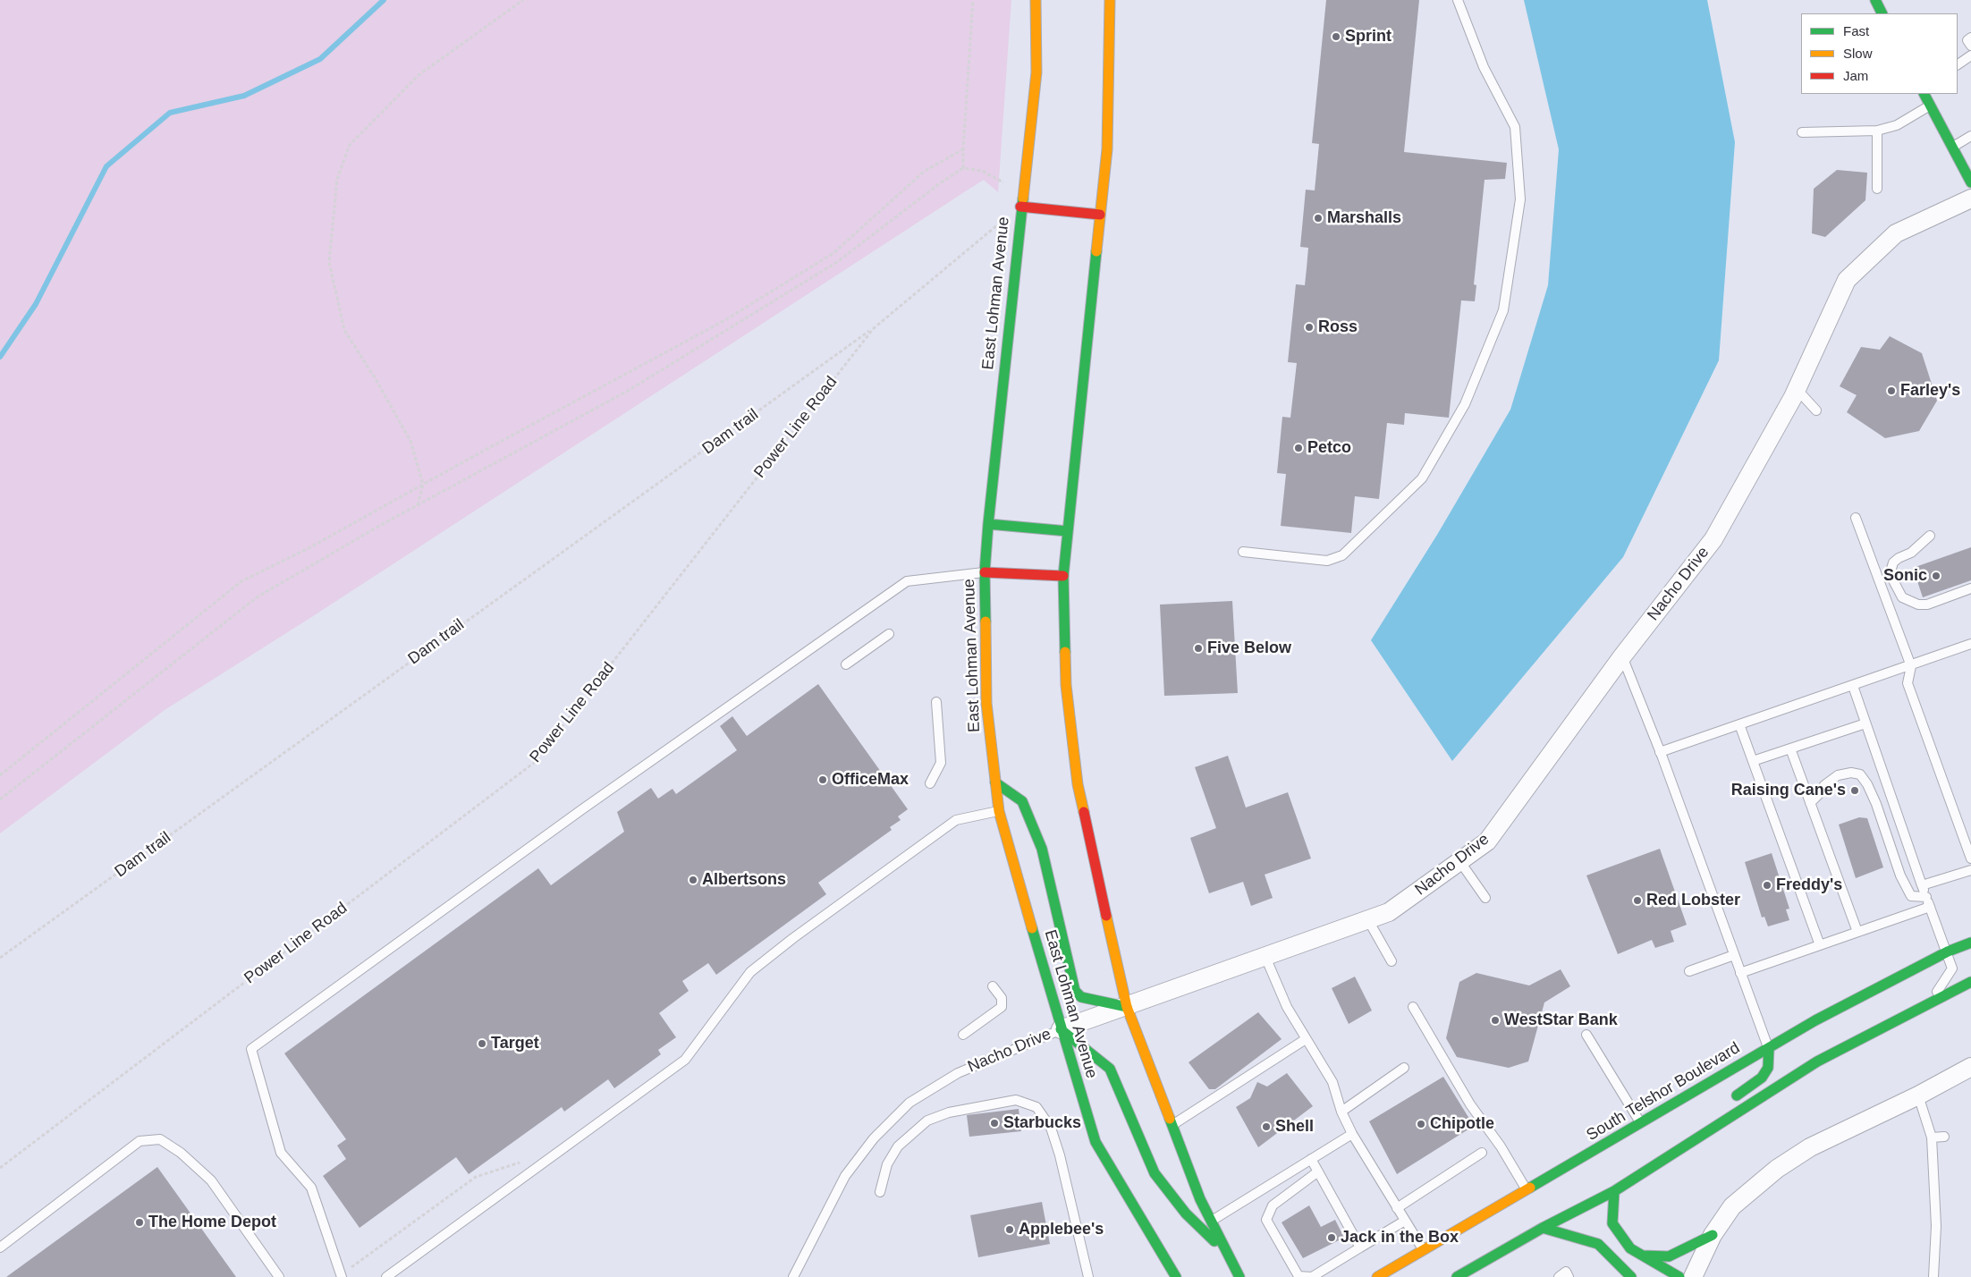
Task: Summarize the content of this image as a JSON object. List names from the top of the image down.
{
  "streets": {
    "main road": ["East Lohman Avenue", "South Telshor Boulevard"],
    "street": ["Nacho Drive"],
    "path": ["Power Line Road", "Dam trail"]
  },
  "crossings": [
    ["East Lohman Avenue", "Power Line Road"],
    ["East Lohman Avenue", "Nacho Drive"],
    ["Power Line Road", "Dam trail"]
  ],
  "places": [
    "Sprint",
    "Marshalls",
    "Ross",
    "Farley's",
    "Petco",
    "Sonic",
    "Five Below",
    "OfficeMax",
    "Raising Cane's",
    "Albertsons",
    "Freddy's",
    "Red Lobster",
    "WestStar Bank",
    "Target",
    "Starbucks",
    "Chipotle",
    "Shell",
    "The Home Depot",
    "Applebee's",
    "Jack in the Box"
  ],
  "legend": ["Fast", "Slow", "Jam"]
}
